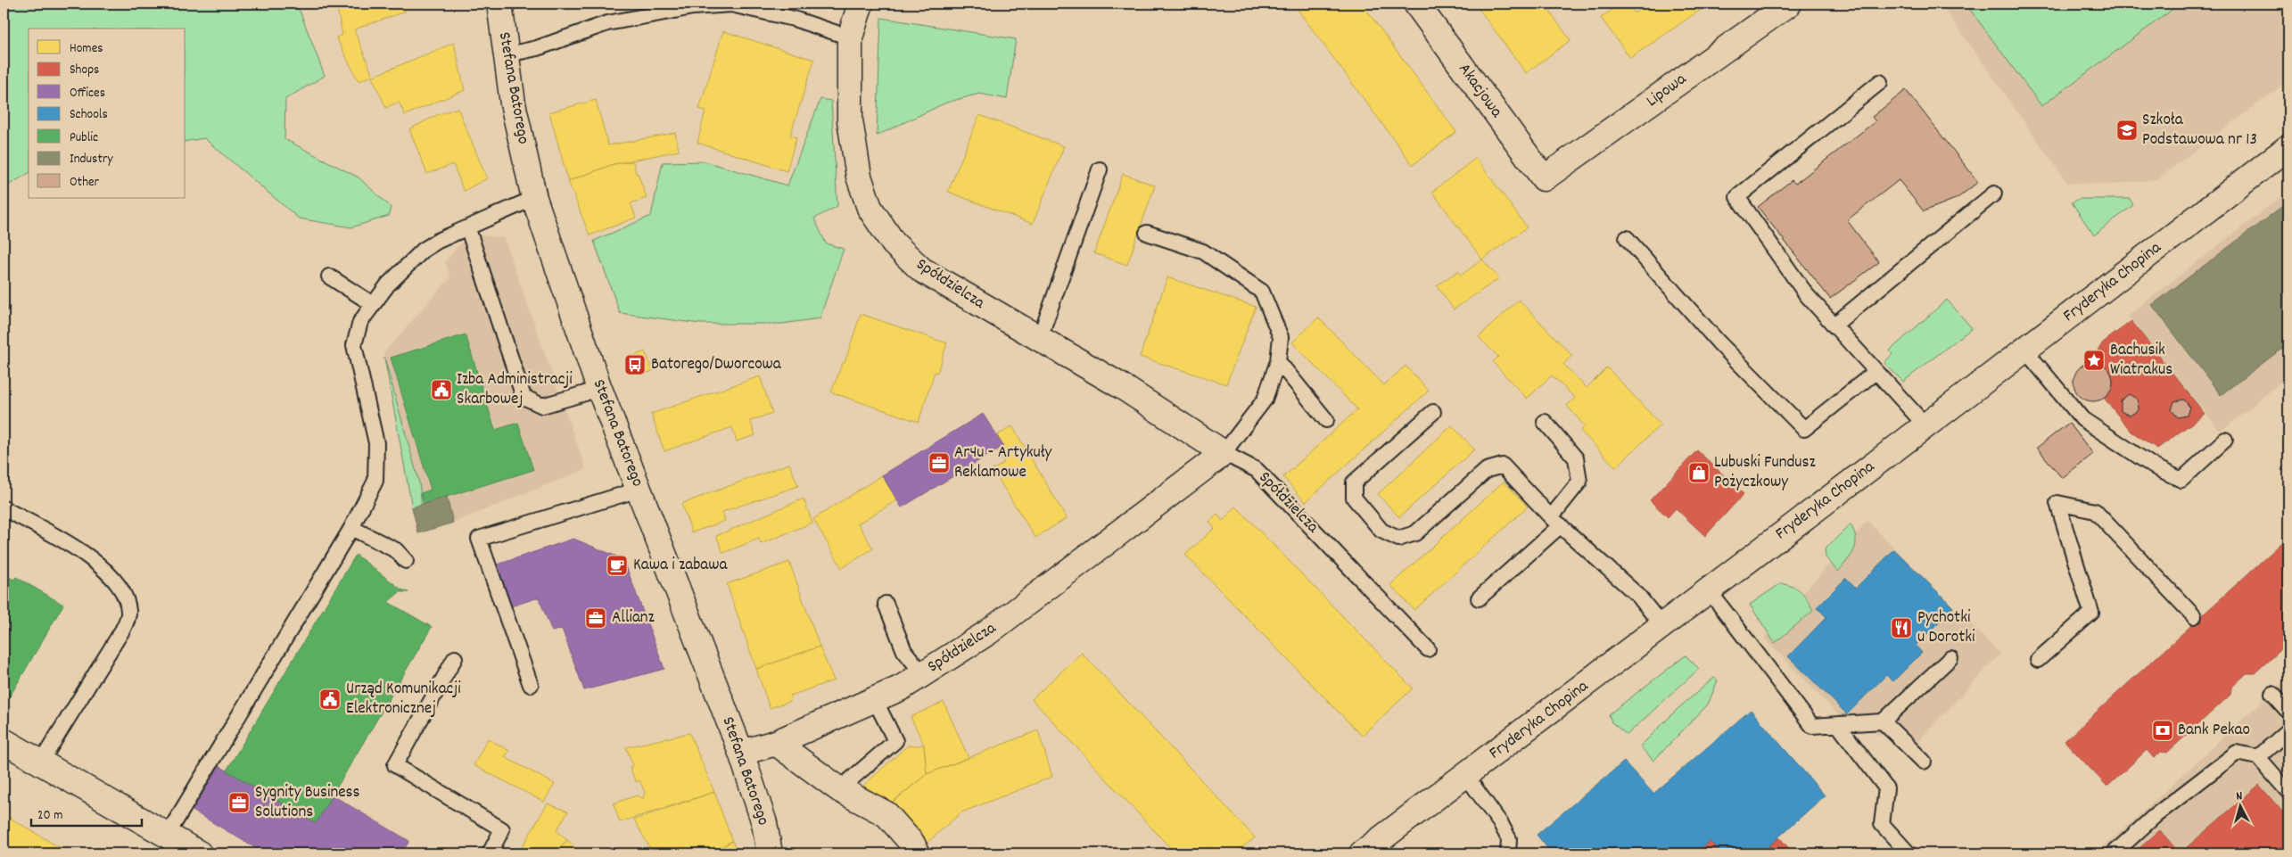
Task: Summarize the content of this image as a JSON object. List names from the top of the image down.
{
  "streets": {
    "street": [
      "Stefana Batorego",
      "Akacjowa",
      "Lipowa",
      "Fryderyka Chopina",
      "Spółdzielcza"
    ]
  },
  "crossings": [
    ["Stefana Batorego", "Spółdzielcza"],
    ["Akacjowa", "Lipowa"]
  ],
  "places": {
    "school or university": ["Szkoła Podstawowa nr 13"],
    "place": ["Bachusik Wiatrakus"],
    "bus stop": ["Batorego/Dworcowa"],
    "public building": ["Izba Administracji Skarbowej", "Urząd Komunikacji Elektronicznej"],
    "office": ["Ar4u - Artykuły Reklamowe", "Allianz", "Sygnity Business Solutions"],
    "shop": ["Lubuski Fundusz Pożyczkowy"],
    "cafe": ["Kawa i zabawa"],
    "restaurant": ["Pychotki u Dorotki"],
    "bank": ["Bank Pekao"]
  },
  "legend": [
    "Homes",
    "Shops",
    "Offices",
    "Schools",
    "Public",
    "Industry",
    "Other"
  ],
  "scale_bar": "20 m",
  "north": "top"
}
